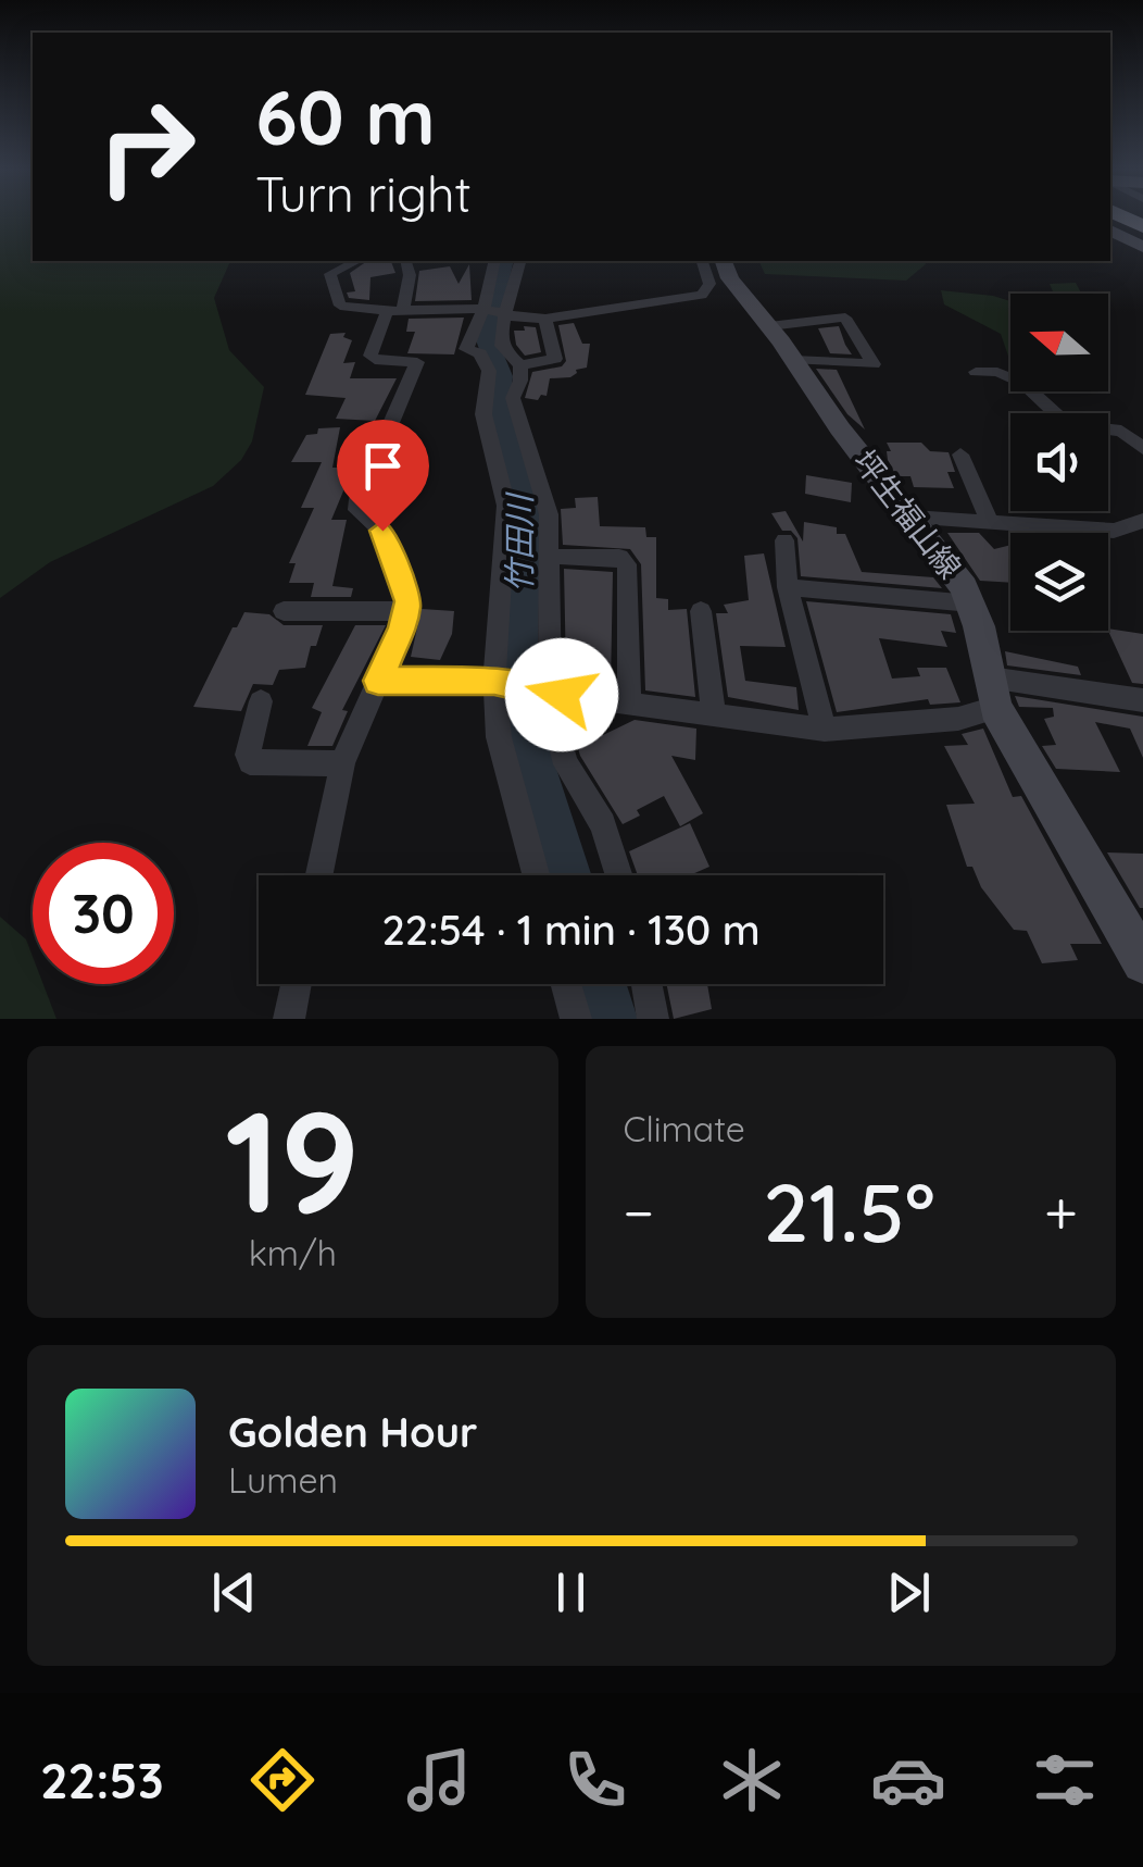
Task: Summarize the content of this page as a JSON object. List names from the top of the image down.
{
  "streets": {
    "main road": ["坪生福山線"]
  },
  "water": ["竹田川"],
  "north": "left",
  "page": {
    "turn": ["60 m", "Turn right"],
    "limit": "30",
    "trip": "22:54 · 1 min · 130 m",
    "tile": [
      ["19", "km/h"],
      "Climate"
    ],
    "heat": ["−", "21.5°", "+"],
    "song": ["Golden Hour", "Lumen"],
    "tabs": "22:53"
  }
}
